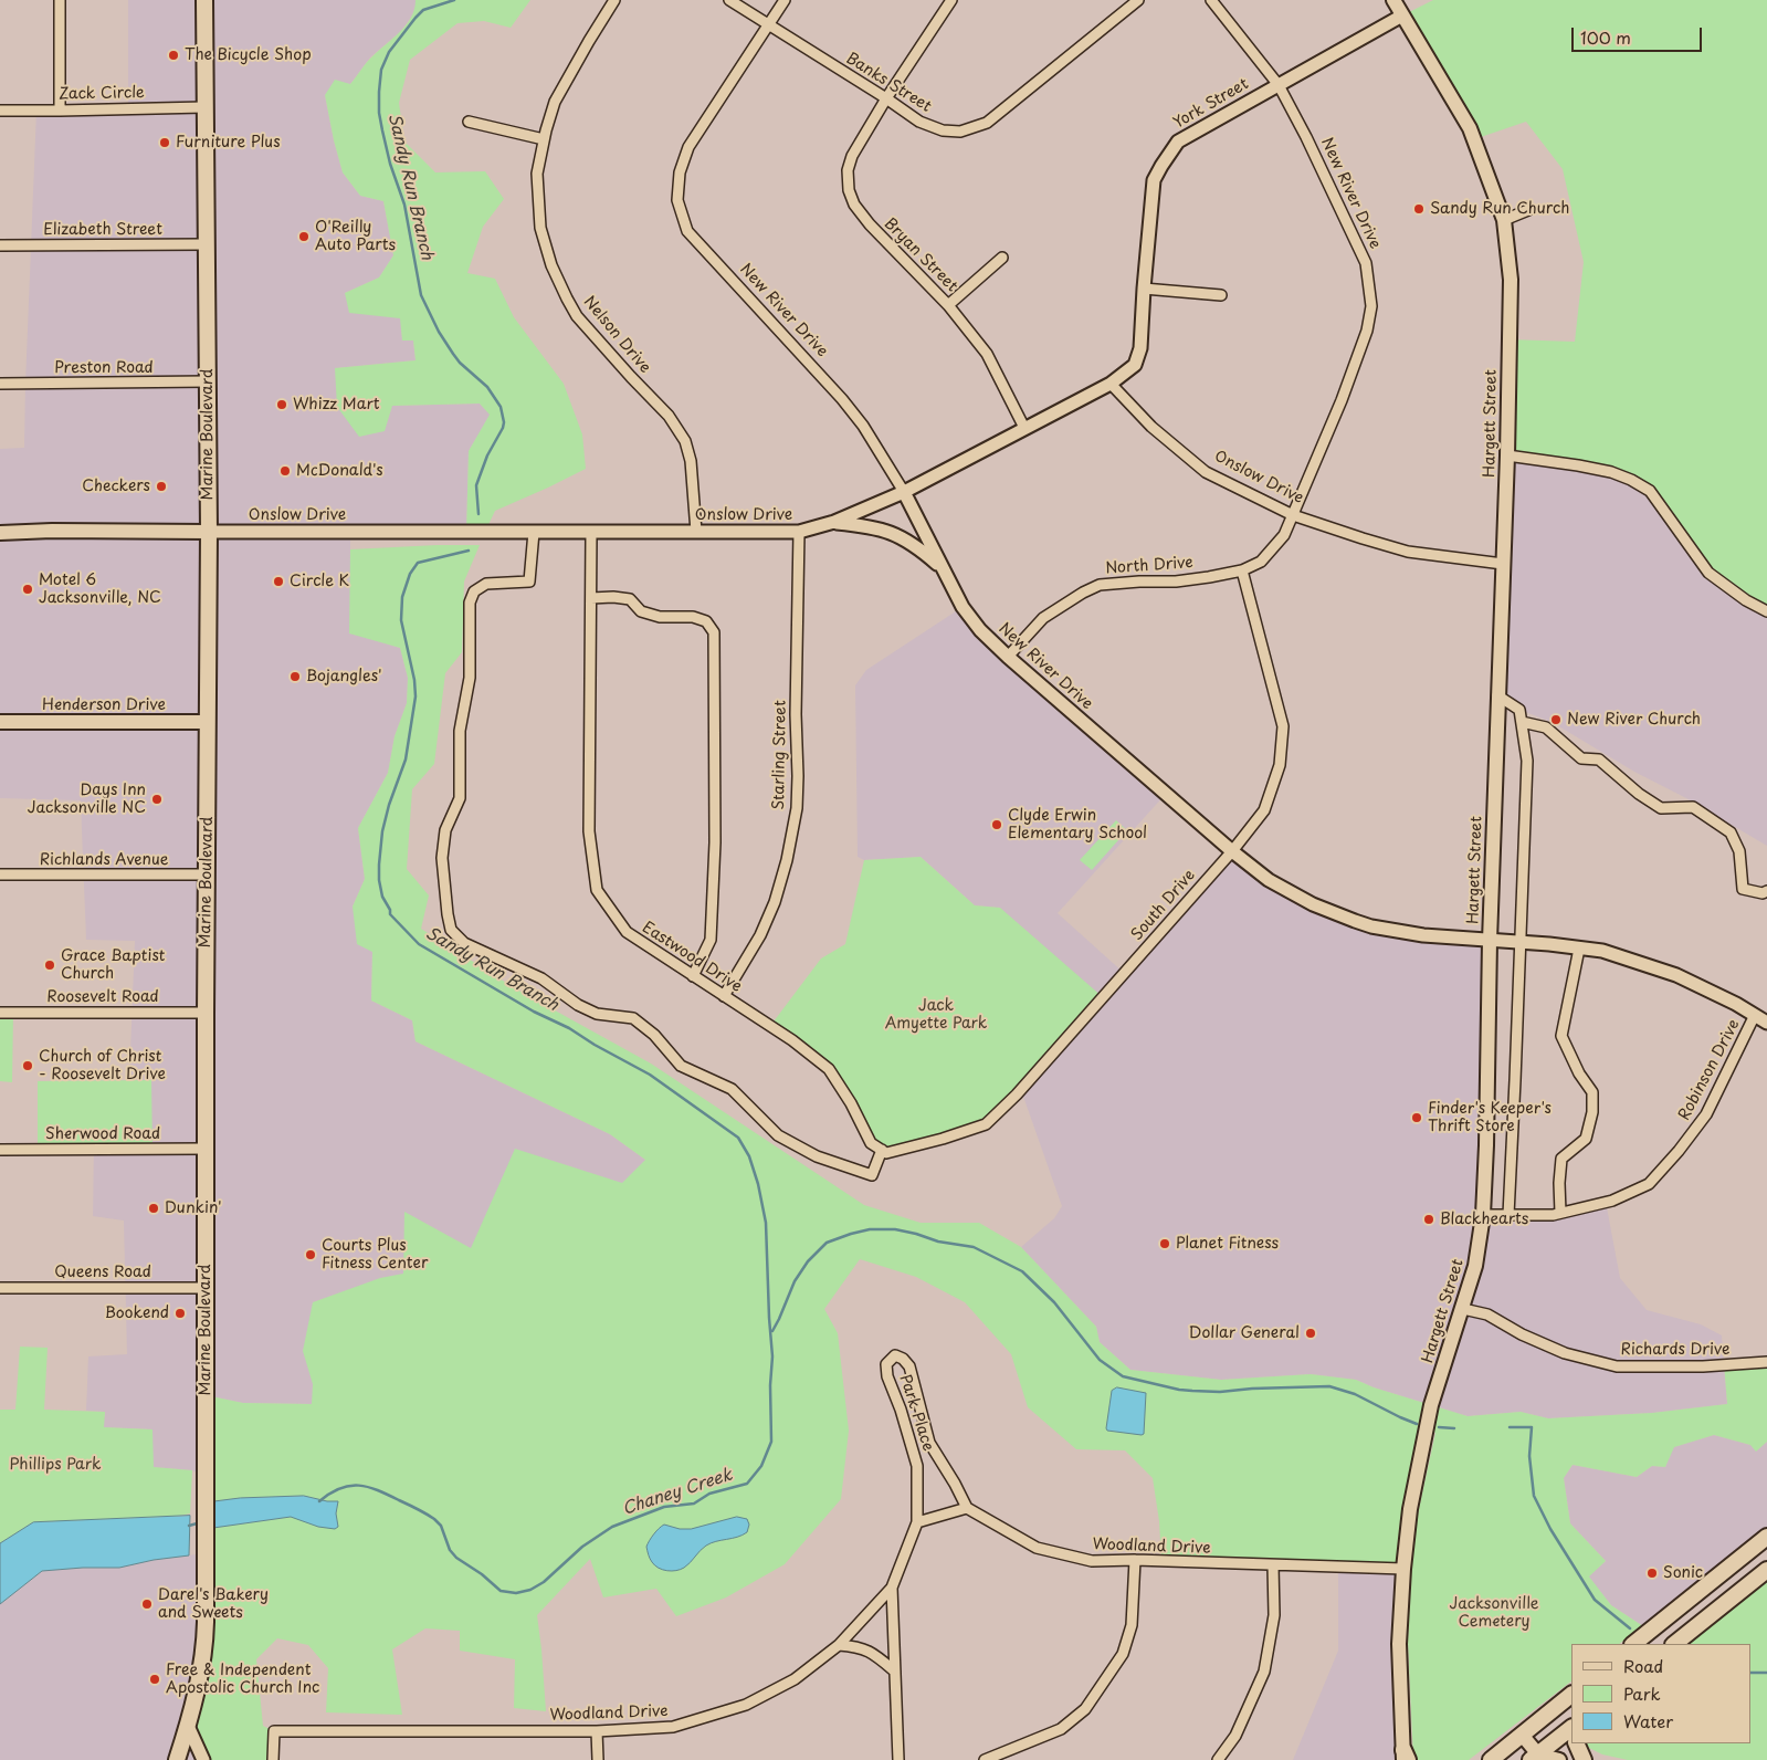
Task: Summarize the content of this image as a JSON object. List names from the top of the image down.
{
  "streets": {
    "main road": [
      "Hargett Street",
      "Marine Boulevard",
      "Onslow Drive",
      "Henderson Drive"
    ],
    "street": [
      "Banks Street",
      "Zack Circle",
      "York Street",
      "New River Drive",
      "Elizabeth Street",
      "Bryan Street",
      "Nelson Drive",
      "Preston Road",
      "North Drive",
      "Starling Street",
      "Richlands Avenue",
      "South Drive",
      "Eastwood Drive",
      "Roosevelt Road",
      "Robinson Drive",
      "Sherwood Road",
      "Queens Road",
      "Richards Drive",
      "Park Place",
      "Woodland Drive"
    ]
  },
  "crossings": [
    ["Banks Street", "New River Drive"],
    ["Banks Street", "Bryan Street"],
    ["Zack Circle", "Marine Boulevard"],
    ["York Street", "New River Drive"],
    ["York Street", "Hargett Street"],
    ["York Street", "Onslow Drive"],
    ["New River Drive", "Hargett Street"],
    ["New River Drive", "Onslow Drive"],
    ["New River Drive", "North Drive"],
    ["New River Drive", "South Drive"],
    ["New River Drive", "Robinson Drive"],
    ["Elizabeth Street", "Marine Boulevard"],
    ["Bryan Street", "Onslow Drive"],
    ["Nelson Drive", "Onslow Drive"],
    ["Preston Road", "Marine Boulevard"],
    ["Hargett Street", "Onslow Drive"],
    ["Hargett Street", "Robinson Drive"],
    ["Hargett Street", "Richards Drive"],
    ["Hargett Street", "Woodland Drive"],
    ["Marine Boulevard", "Onslow Drive"],
    ["Marine Boulevard", "Henderson Drive"],
    ["Marine Boulevard", "Richlands Avenue"],
    ["Marine Boulevard", "Roosevelt Road"],
    ["Marine Boulevard", "Sherwood Road"],
    ["Marine Boulevard", "Queens Road"],
    ["Onslow Drive", "North Drive"],
    ["Onslow Drive", "Starling Street"],
    ["Onslow Drive", "Eastwood Drive"],
    ["North Drive", "South Drive"],
    ["Starling Street", "Eastwood Drive"],
    ["South Drive", "Eastwood Drive"],
    ["Park Place", "Woodland Drive"]
  ],
  "water": ["Sandy Run Branch", "Chaney Creek"],
  "parks": ["Jack Amyette Park", "Phillips Park", "Jacksonville Cemetery"],
  "places": [
    "The Bicycle Shop",
    "Furniture Plus",
    "Sandy Run Church",
    "O'Reilly Auto Parts",
    "Whizz Mart",
    "McDonald's",
    "Checkers",
    "Circle K",
    "Motel 6 Jacksonville, NC",
    "Bojangles'",
    "New River Church",
    "Days Inn Jacksonville NC",
    "Clyde Erwin Elementary School",
    "Grace Baptist Church",
    "Church of Christ - Roosevelt Drive",
    "Finder's Keeper's Thrift Store",
    "Dunkin'",
    "Blackhearts",
    "Planet Fitness",
    "Courts Plus Fitness Center",
    "Bookend",
    "Dollar General",
    "Sonic",
    "Darel's Bakery and Sweets",
    "Free & Independent Apostolic Church Inc"
  ],
  "legend": ["Road", "Park", "Water"],
  "scale_bar": "100 m"
}
